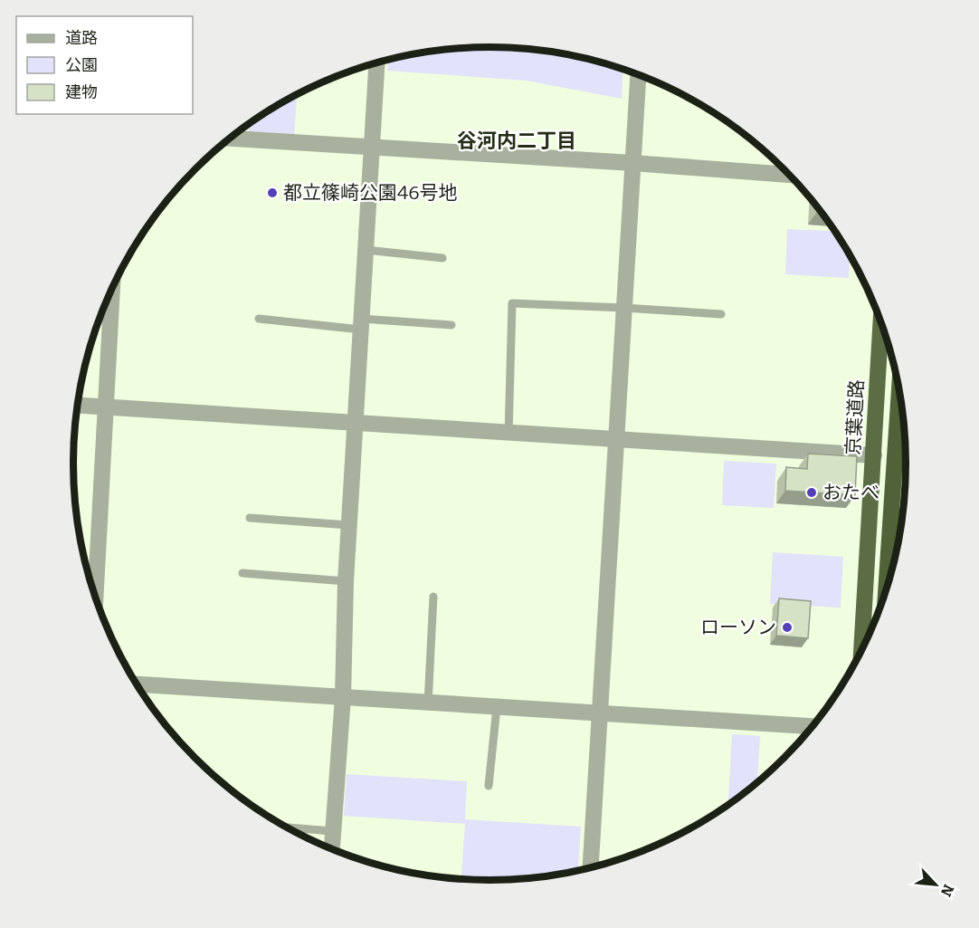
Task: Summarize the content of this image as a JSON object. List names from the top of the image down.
{
  "streets": {
    "highway": ["京葉道路"]
  },
  "districts": ["谷河内二丁目"],
  "places": ["都立篠崎公園46号地", "おたべ", "ローソン"],
  "legend": ["道路", "公園", "建物"],
  "north": "bottom right"
}
